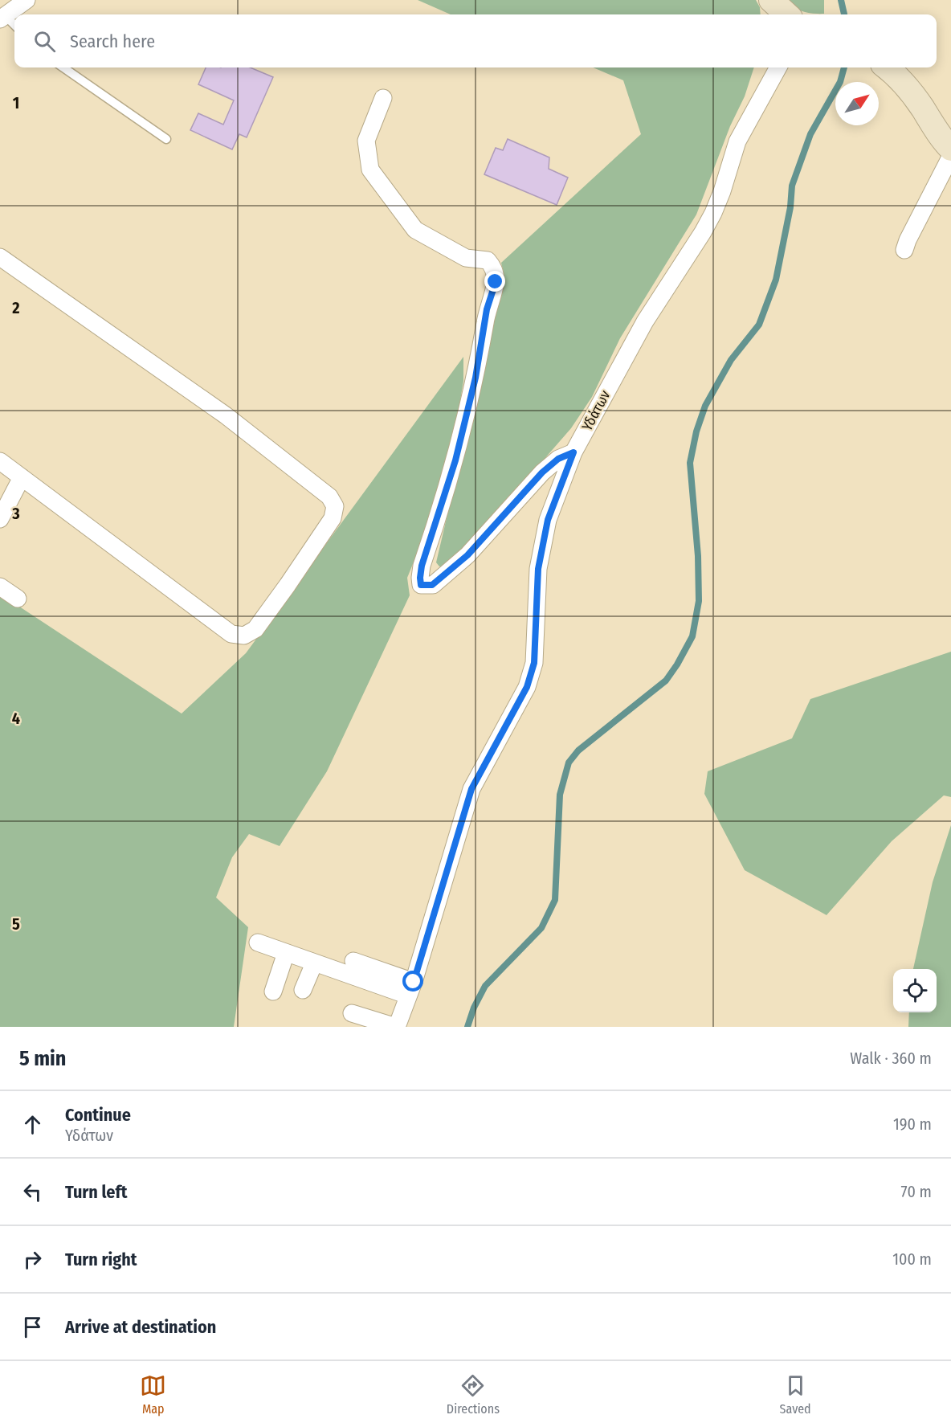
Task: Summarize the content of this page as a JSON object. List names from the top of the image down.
{
  "streets": {
    "street": ["Υδάτων"]
  },
  "north": "top right",
  "page": {
    "search": "Search here",
    "heading": ["5 min", "Walk · 360 m"],
    "list": [
      ["Continue", "Υδάτων", "190 m"],
      ["Turn left", "70 m"],
      ["Turn right", "100 m"],
      "Arrive at destination"
    ],
    "nav": ["Map", "Directions", "Saved"]
  },
  "grid": {
    "rows": [
      "1",
      "2",
      "3",
      "4",
      "5"
    ]
  }
}
